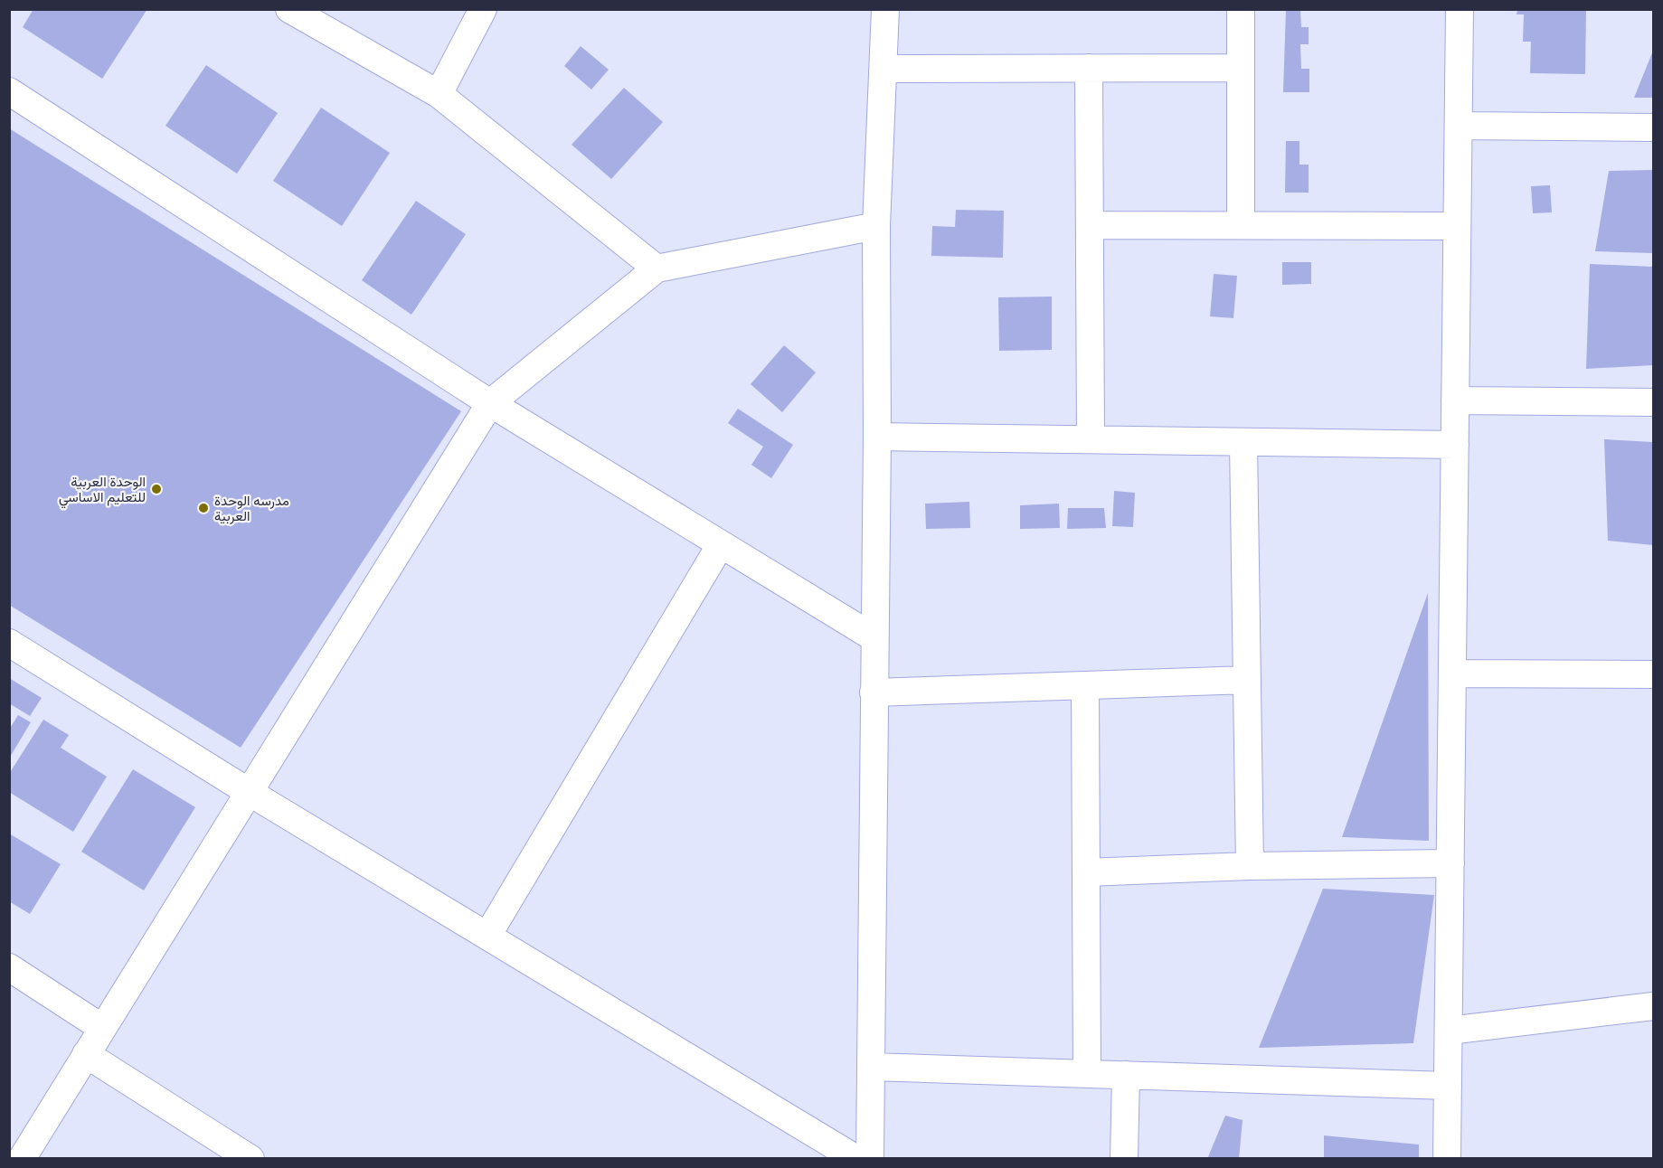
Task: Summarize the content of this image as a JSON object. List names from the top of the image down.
{
  "places": ["الوحدة العربية للتعليم الاساسي", "مدرسه الوحدة العربية"]
}
